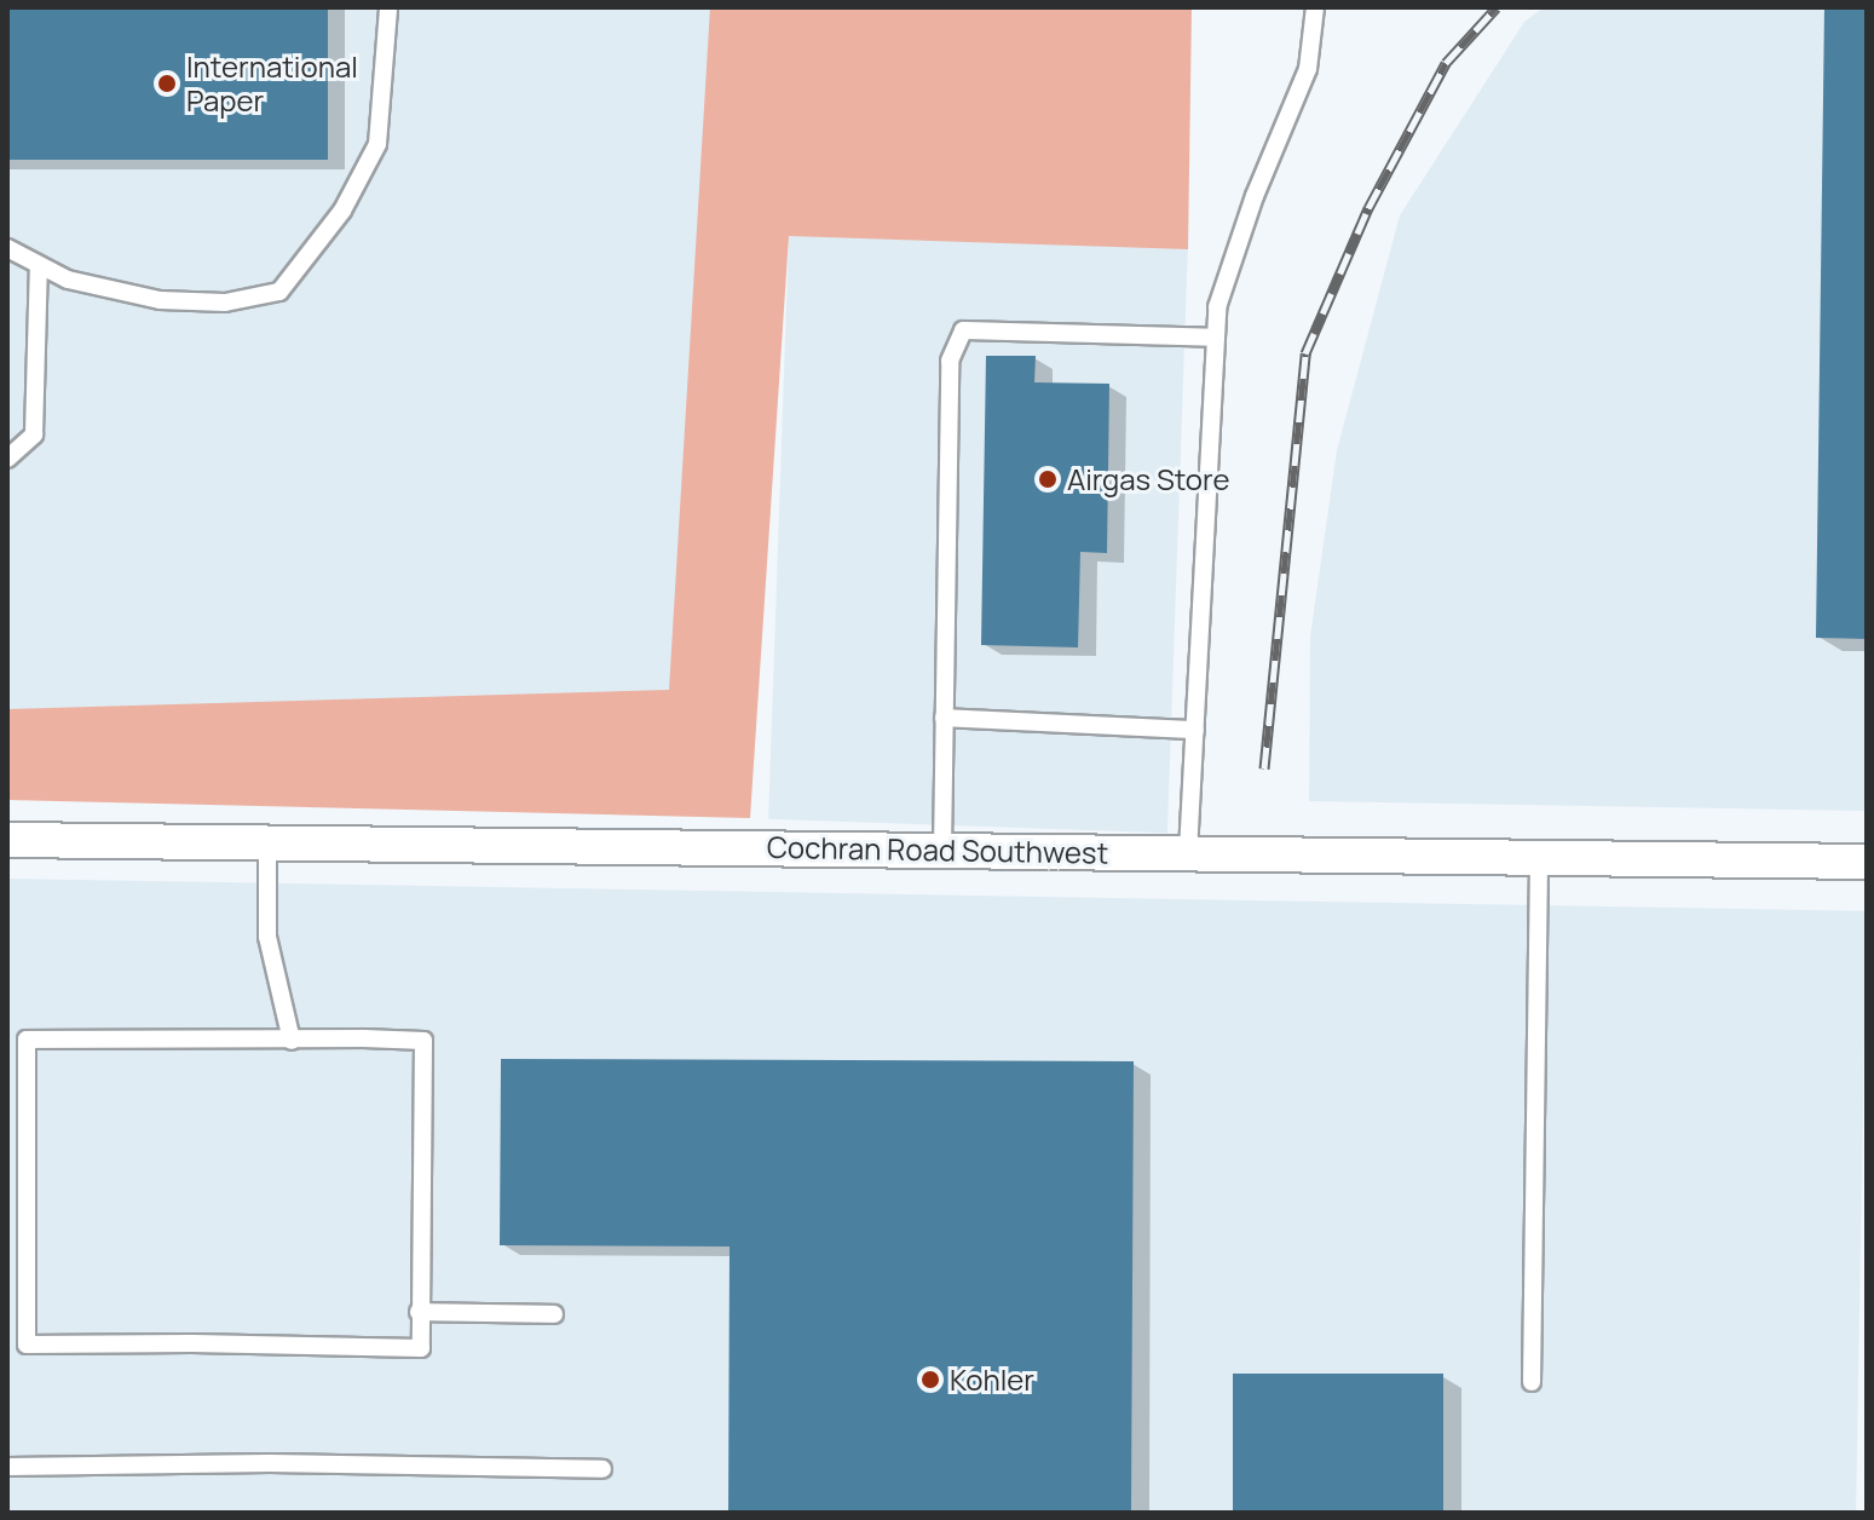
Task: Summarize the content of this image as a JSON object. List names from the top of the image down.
{
  "streets": {
    "street": ["Cochran Road Southwest"]
  },
  "places": ["International Paper", "Airgas Store", "Kohler"]
}
